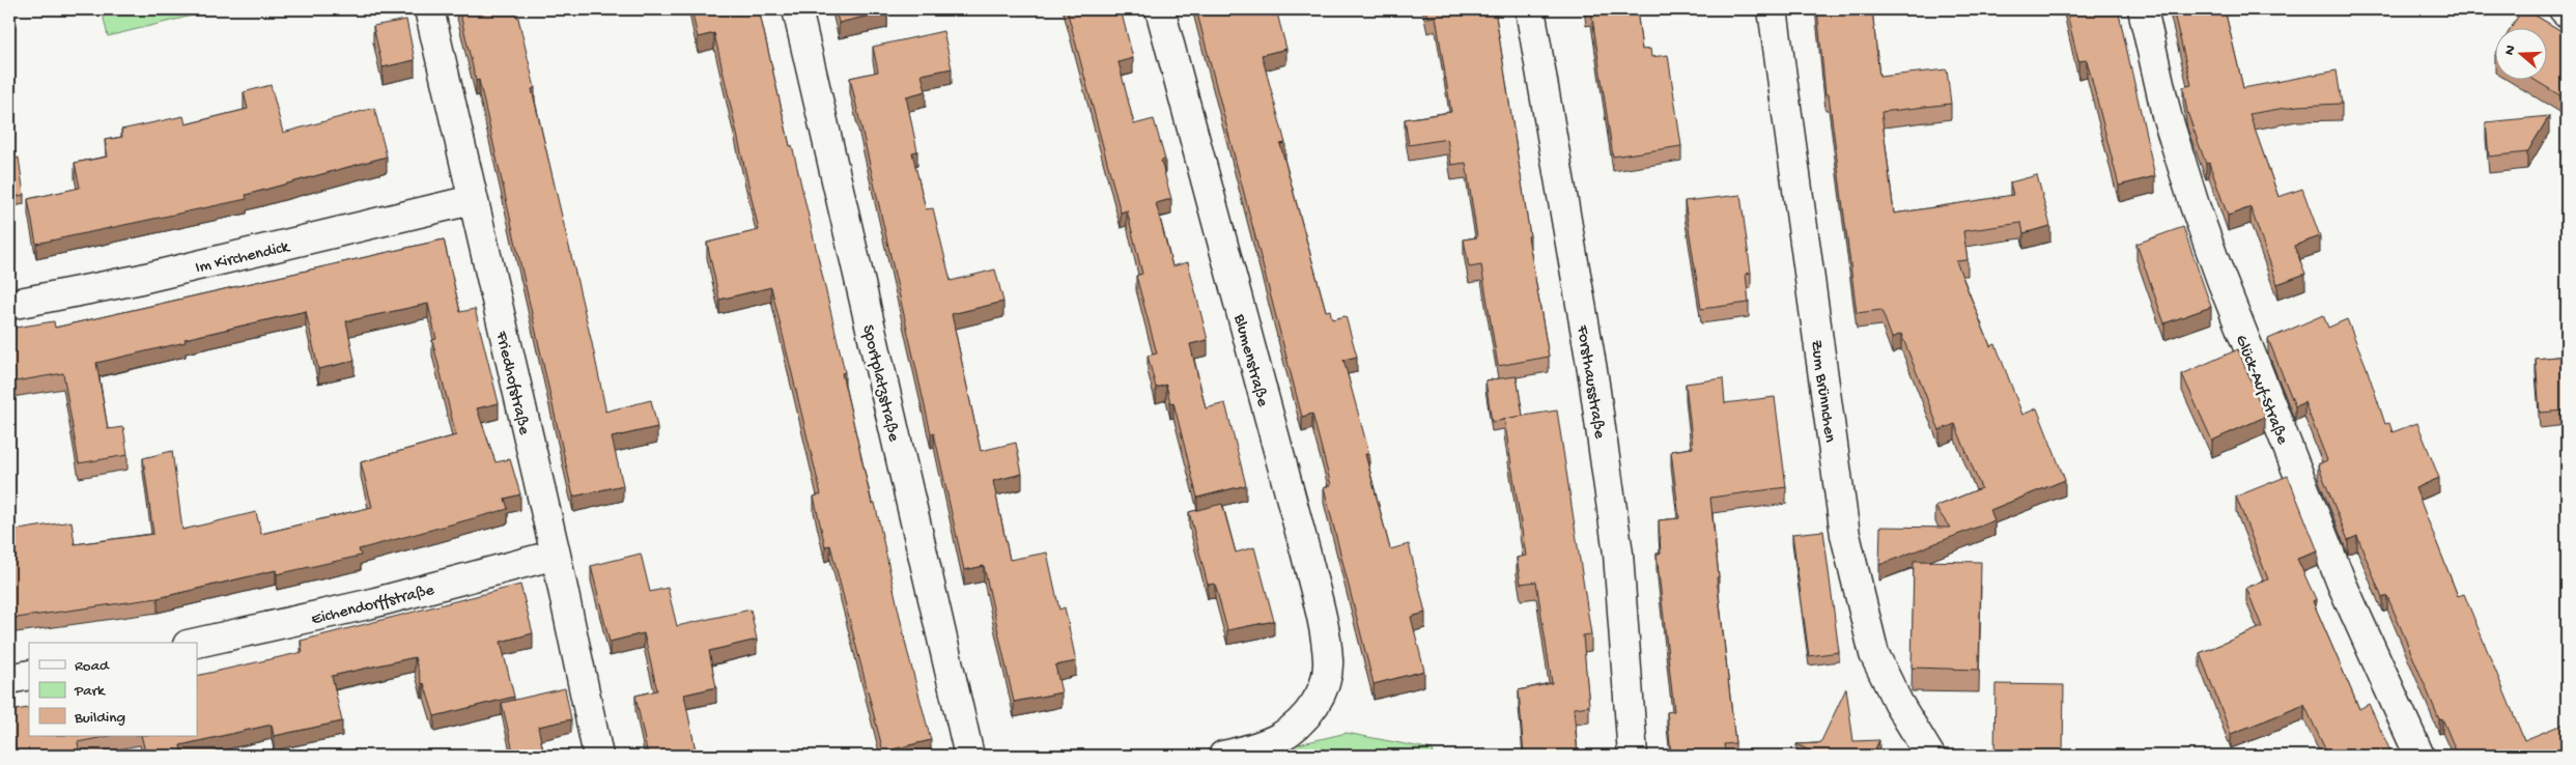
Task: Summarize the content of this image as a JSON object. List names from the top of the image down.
{
  "streets": {
    "street": [
      "Im Kirchendick",
      "Blumenstraße",
      "Forsthausstraße",
      "Friedhofstraße",
      "Sportplatzstraße",
      "Glück-Auf-Straße",
      "Zum Brünnchen",
      "Eichendorffstraße"
    ]
  },
  "crossings": [
    ["Im Kirchendick", "Friedhofstraße"],
    ["Friedhofstraße", "Eichendorffstraße"]
  ],
  "legend": ["Road", "Park", "Building"],
  "north": "left"
}
